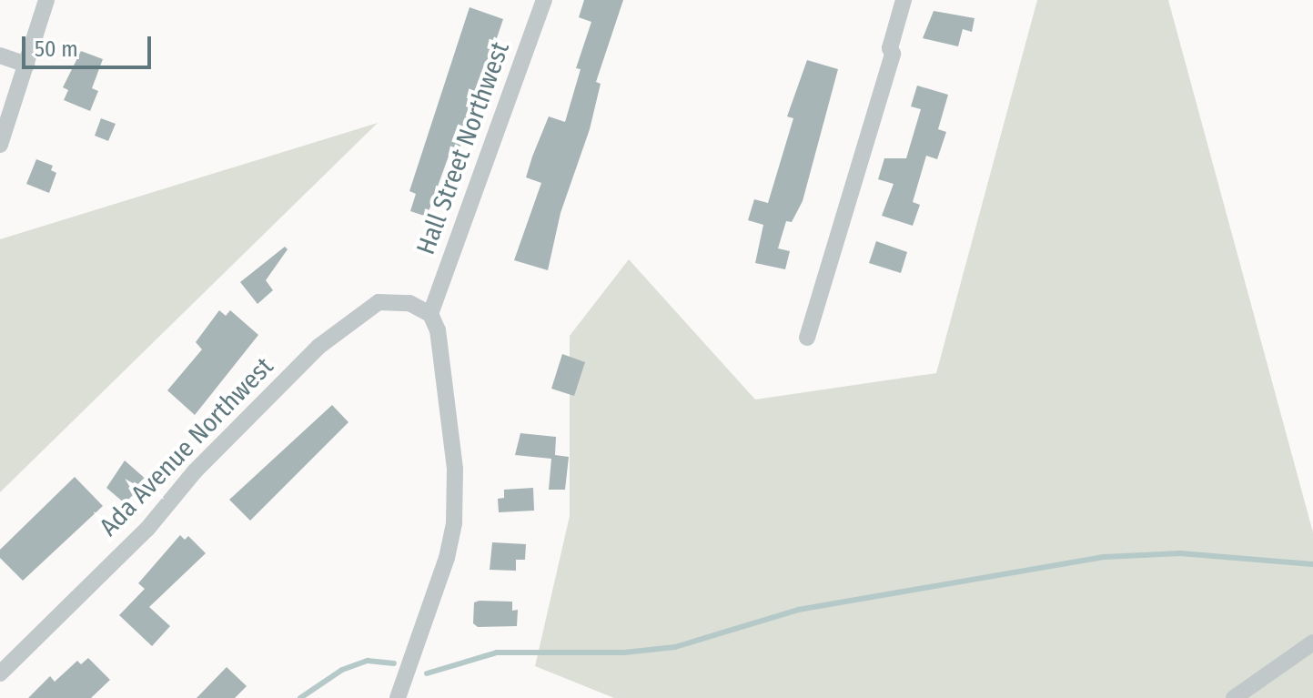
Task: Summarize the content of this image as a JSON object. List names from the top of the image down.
{
  "streets": {
    "street": ["Hall Street Northwest", "Ada Avenue Northwest"]
  },
  "crossings": [
    ["Hall Street Northwest", "Ada Avenue Northwest"]
  ],
  "scale_bar": "50 m"
}
